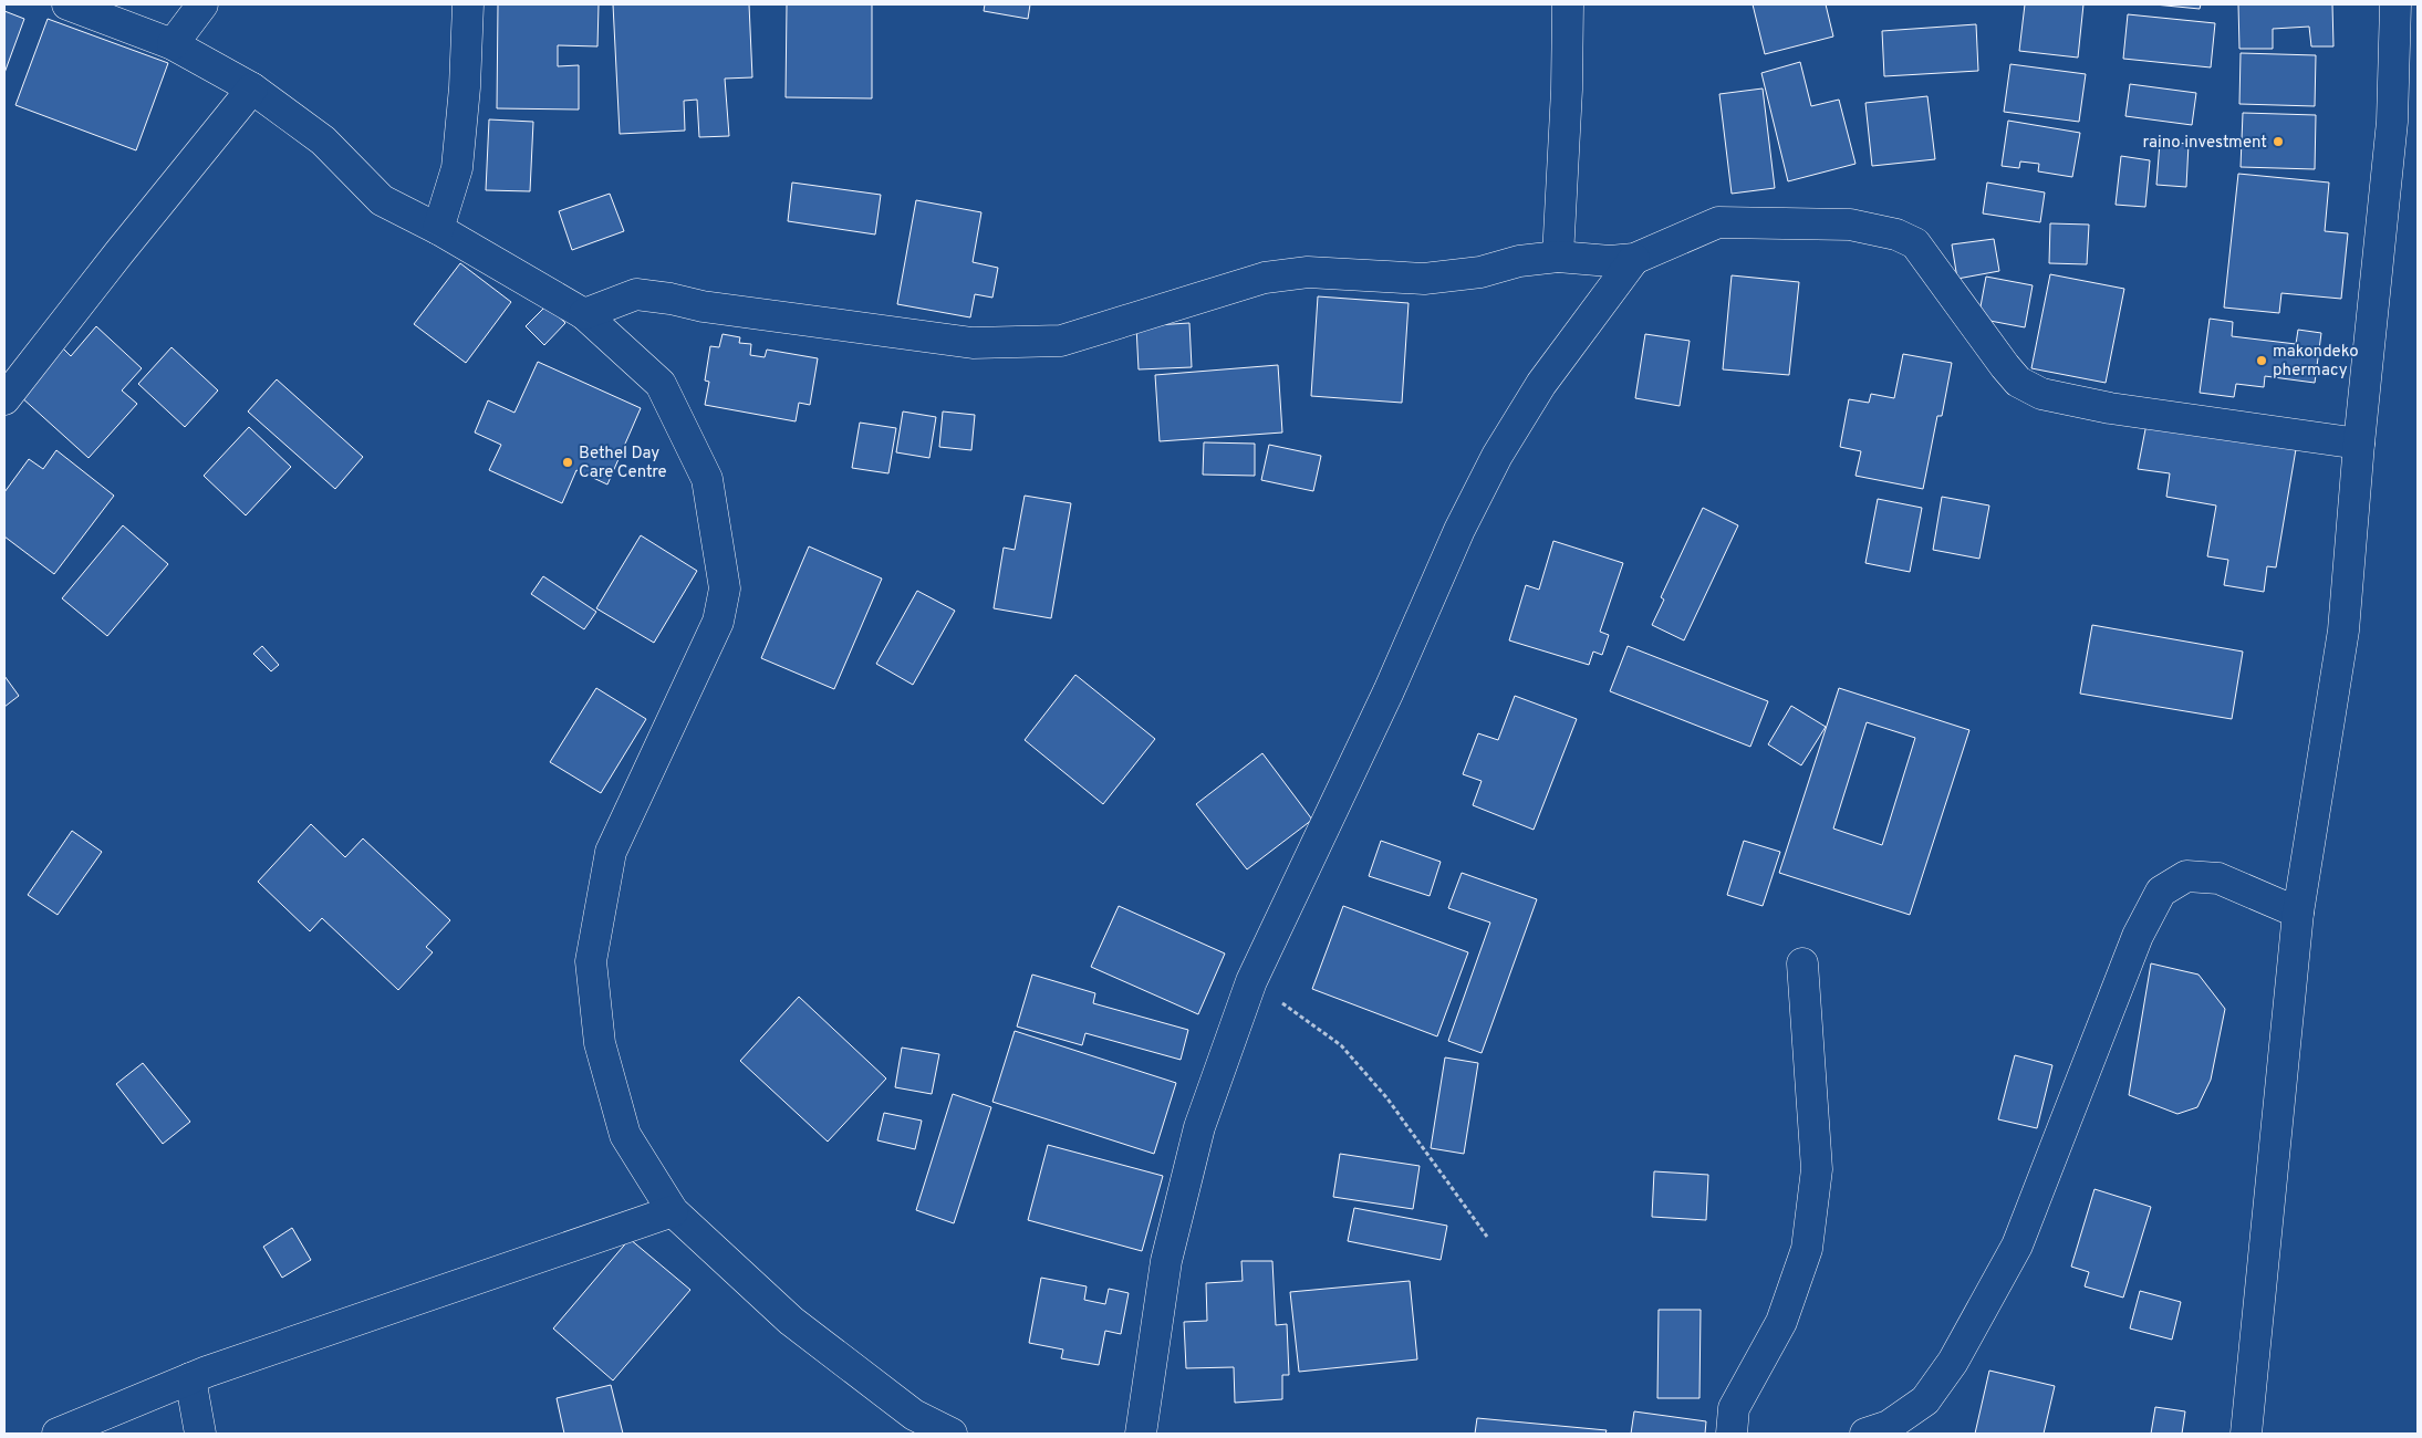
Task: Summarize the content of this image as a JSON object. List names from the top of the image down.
{
  "places": ["raino investment", "makondeko phermacy", "Bethel Day Care Centre"]
}
